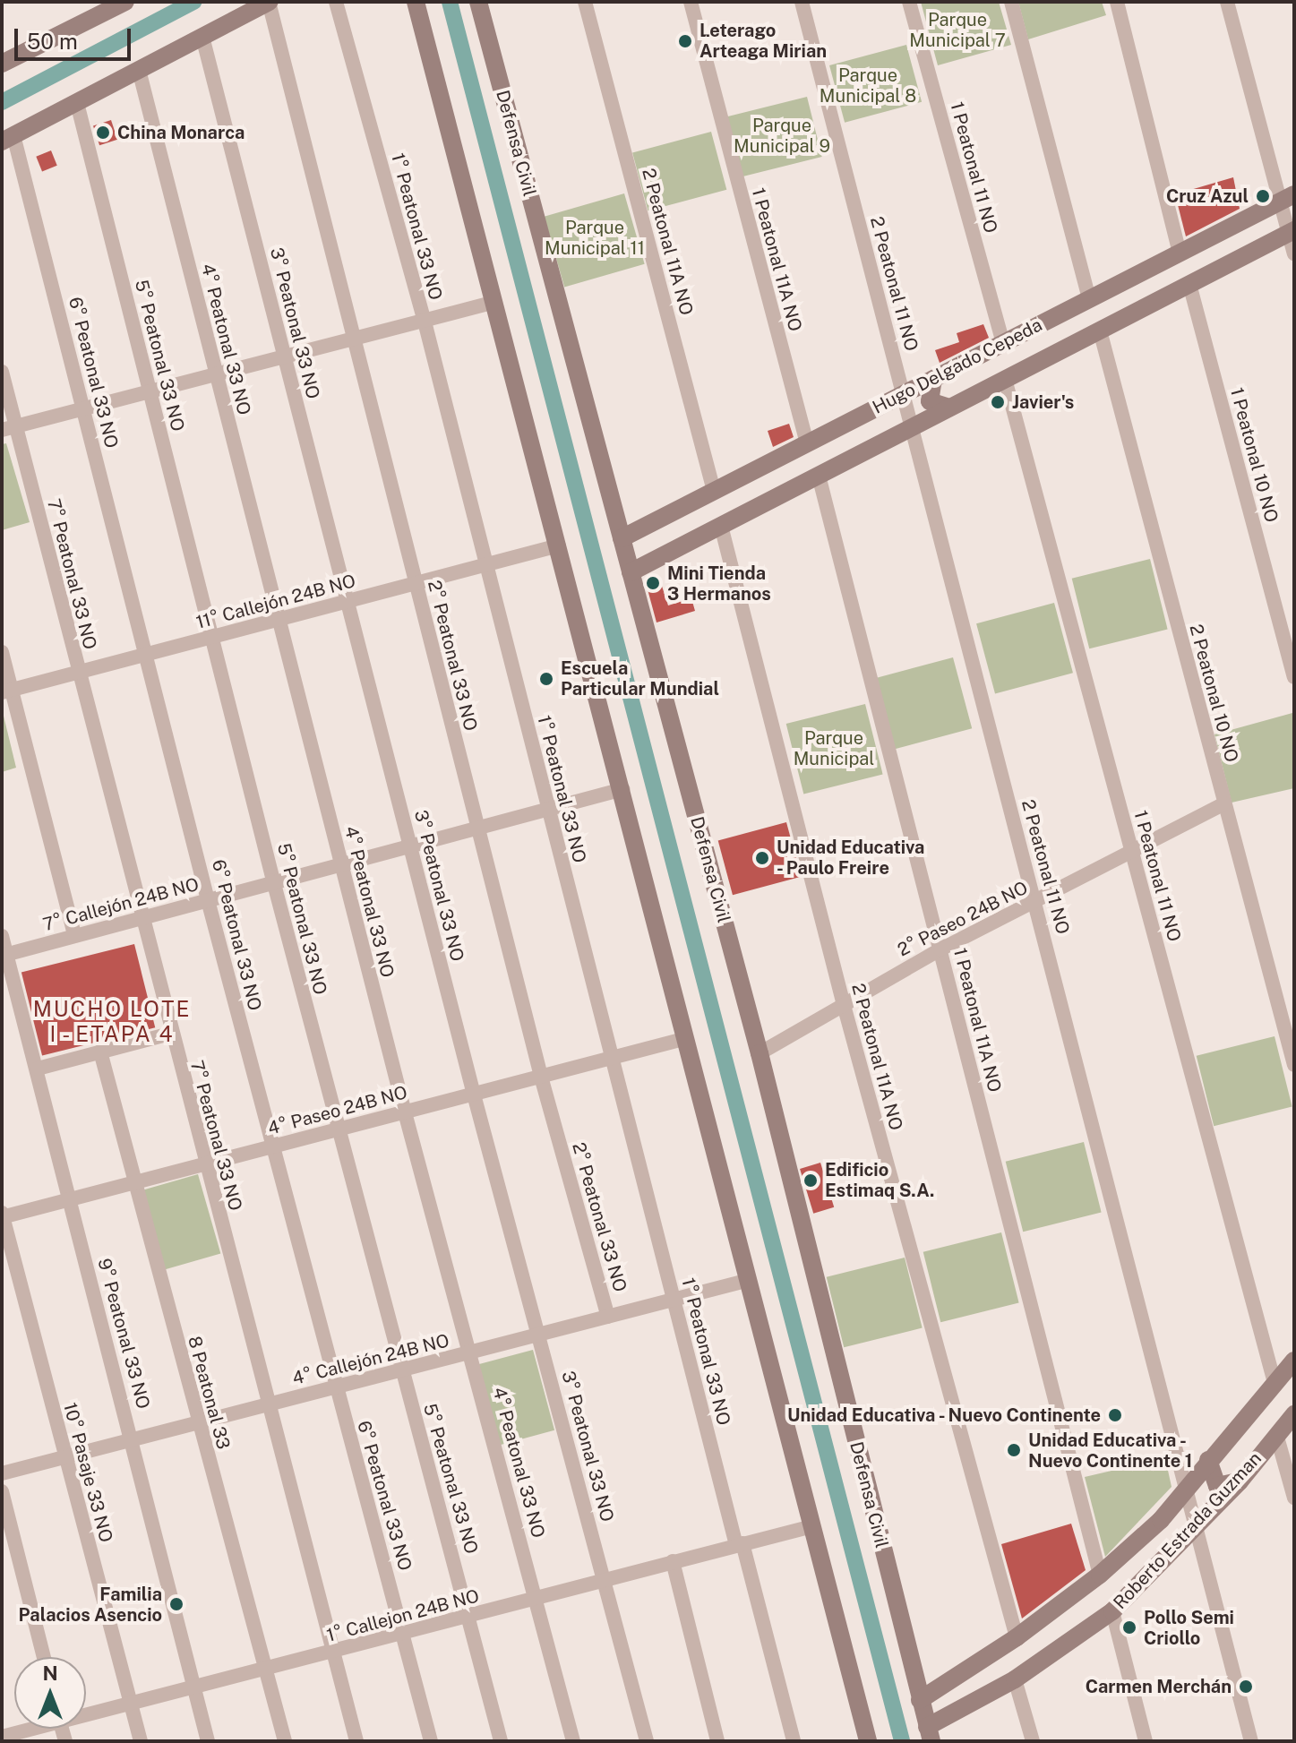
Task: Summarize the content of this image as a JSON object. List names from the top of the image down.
{
  "streets": {
    "street": [
      "Defensa Civil",
      "1 Peatonal 11 NO",
      "1° Peatonal 33 NO",
      "2 Peatonal 11A NO",
      "1 Peatonal 11A NO",
      "2 Peatonal 11 NO",
      "3° Peatonal 33 NO",
      "4° Peatonal 33 NO",
      "5° Peatonal 33 NO",
      "Hugo Delgado Cepeda",
      "6° Peatonal 33 NO",
      "1 Peatonal 10 NO",
      "7° Peatonal 33 NO",
      "11° Callejón 24B NO",
      "2° Peatonal 33 NO",
      "2 Peatonal 10 NO",
      "7° Callejón 24B NO",
      "2° Paseo 24B NO",
      "4° Paseo 24B NO",
      "9° Peatonal 33 NO",
      "4° Callejón 24B NO",
      "8 Peatonal 33",
      "10° Pasaje 33 NO",
      "Roberto Estrada Guzman",
      "1° Callejon 24B NO"
    ]
  },
  "crossings": [
    ["Defensa Civil", "Hugo Delgado Cepeda"],
    ["Defensa Civil", "2° Paseo 24B NO"],
    ["Defensa Civil", "Roberto Estrada Guzman"],
    ["1 Peatonal 11 NO", "Hugo Delgado Cepeda"],
    ["1 Peatonal 11 NO", "2° Paseo 24B NO"],
    ["1 Peatonal 11 NO", "Roberto Estrada Guzman"],
    ["1° Peatonal 33 NO", "11° Callejón 24B NO"],
    ["1° Peatonal 33 NO", "7° Callejón 24B NO"],
    ["1° Peatonal 33 NO", "4° Paseo 24B NO"],
    ["1° Peatonal 33 NO", "4° Callejón 24B NO"],
    ["1° Peatonal 33 NO", "1° Callejon 24B NO"],
    ["2 Peatonal 11A NO", "Hugo Delgado Cepeda"],
    ["2 Peatonal 11A NO", "2° Paseo 24B NO"],
    ["2 Peatonal 11A NO", "Roberto Estrada Guzman"],
    ["1 Peatonal 11A NO", "Hugo Delgado Cepeda"],
    ["1 Peatonal 11A NO", "2° Paseo 24B NO"],
    ["1 Peatonal 11A NO", "Roberto Estrada Guzman"],
    ["2 Peatonal 11 NO", "Hugo Delgado Cepeda"],
    ["2 Peatonal 11 NO", "2° Paseo 24B NO"],
    ["2 Peatonal 11 NO", "Roberto Estrada Guzman"],
    ["3° Peatonal 33 NO", "11° Callejón 24B NO"],
    ["3° Peatonal 33 NO", "7° Callejón 24B NO"],
    ["3° Peatonal 33 NO", "4° Paseo 24B NO"],
    ["3° Peatonal 33 NO", "4° Callejón 24B NO"],
    ["3° Peatonal 33 NO", "1° Callejon 24B NO"],
    ["4° Peatonal 33 NO", "11° Callejón 24B NO"],
    ["4° Peatonal 33 NO", "7° Callejón 24B NO"],
    ["4° Peatonal 33 NO", "4° Paseo 24B NO"],
    ["4° Peatonal 33 NO", "4° Callejón 24B NO"],
    ["4° Peatonal 33 NO", "1° Callejon 24B NO"],
    ["5° Peatonal 33 NO", "11° Callejón 24B NO"],
    ["5° Peatonal 33 NO", "7° Callejón 24B NO"],
    ["5° Peatonal 33 NO", "4° Paseo 24B NO"],
    ["5° Peatonal 33 NO", "4° Callejón 24B NO"],
    ["5° Peatonal 33 NO", "1° Callejon 24B NO"],
    ["Hugo Delgado Cepeda", "1 Peatonal 10 NO"],
    ["Hugo Delgado Cepeda", "2 Peatonal 10 NO"],
    ["6° Peatonal 33 NO", "11° Callejón 24B NO"],
    ["6° Peatonal 33 NO", "7° Callejón 24B NO"],
    ["6° Peatonal 33 NO", "4° Paseo 24B NO"],
    ["6° Peatonal 33 NO", "4° Callejón 24B NO"],
    ["6° Peatonal 33 NO", "1° Callejon 24B NO"],
    ["7° Peatonal 33 NO", "11° Callejón 24B NO"],
    ["7° Peatonal 33 NO", "7° Callejón 24B NO"],
    ["7° Peatonal 33 NO", "4° Paseo 24B NO"],
    ["7° Peatonal 33 NO", "4° Callejón 24B NO"],
    ["7° Peatonal 33 NO", "1° Callejon 24B NO"],
    ["11° Callejón 24B NO", "2° Peatonal 33 NO"],
    ["2° Peatonal 33 NO", "7° Callejón 24B NO"],
    ["2° Peatonal 33 NO", "4° Paseo 24B NO"],
    ["2° Peatonal 33 NO", "4° Callejón 24B NO"],
    ["2 Peatonal 10 NO", "2° Paseo 24B NO"],
    ["7° Callejón 24B NO", "9° Peatonal 33 NO"],
    ["4° Paseo 24B NO", "9° Peatonal 33 NO"],
    ["4° Paseo 24B NO", "8 Peatonal 33"],
    ["4° Paseo 24B NO", "10° Pasaje 33 NO"],
    ["9° Peatonal 33 NO", "4° Callejón 24B NO"],
    ["9° Peatonal 33 NO", "1° Callejon 24B NO"],
    ["4° Callejón 24B NO", "8 Peatonal 33"],
    ["4° Callejón 24B NO", "10° Pasaje 33 NO"],
    ["8 Peatonal 33", "1° Callejon 24B NO"],
    ["10° Pasaje 33 NO", "1° Callejon 24B NO"]
  ],
  "districts": ["MUCHO LOTE I - ETAPA 4"],
  "parks": [
    "Parque Municipal 7",
    "Parque Municipal 8",
    "Parque Municipal 9",
    "Parque Municipal 11",
    "Parque Municipal"
  ],
  "places": [
    "Leterago Arteaga Mirian",
    "China Monarca",
    "Cruz Azul",
    "Javier's",
    "Mini Tienda 3 Hermanos",
    "Escuela Particular Mundial",
    "Unidad Educativa - Paulo Freire",
    "Edificio Estimaq S.A.",
    "Unidad Educativa - Nuevo Continente",
    "Unidad Educativa - Nuevo Continente 1",
    "Familia Palacios Asencio",
    "Pollo Semi Criollo",
    "Carmen Merchán"
  ],
  "scale_bar": "50 m",
  "north": "top"
}
